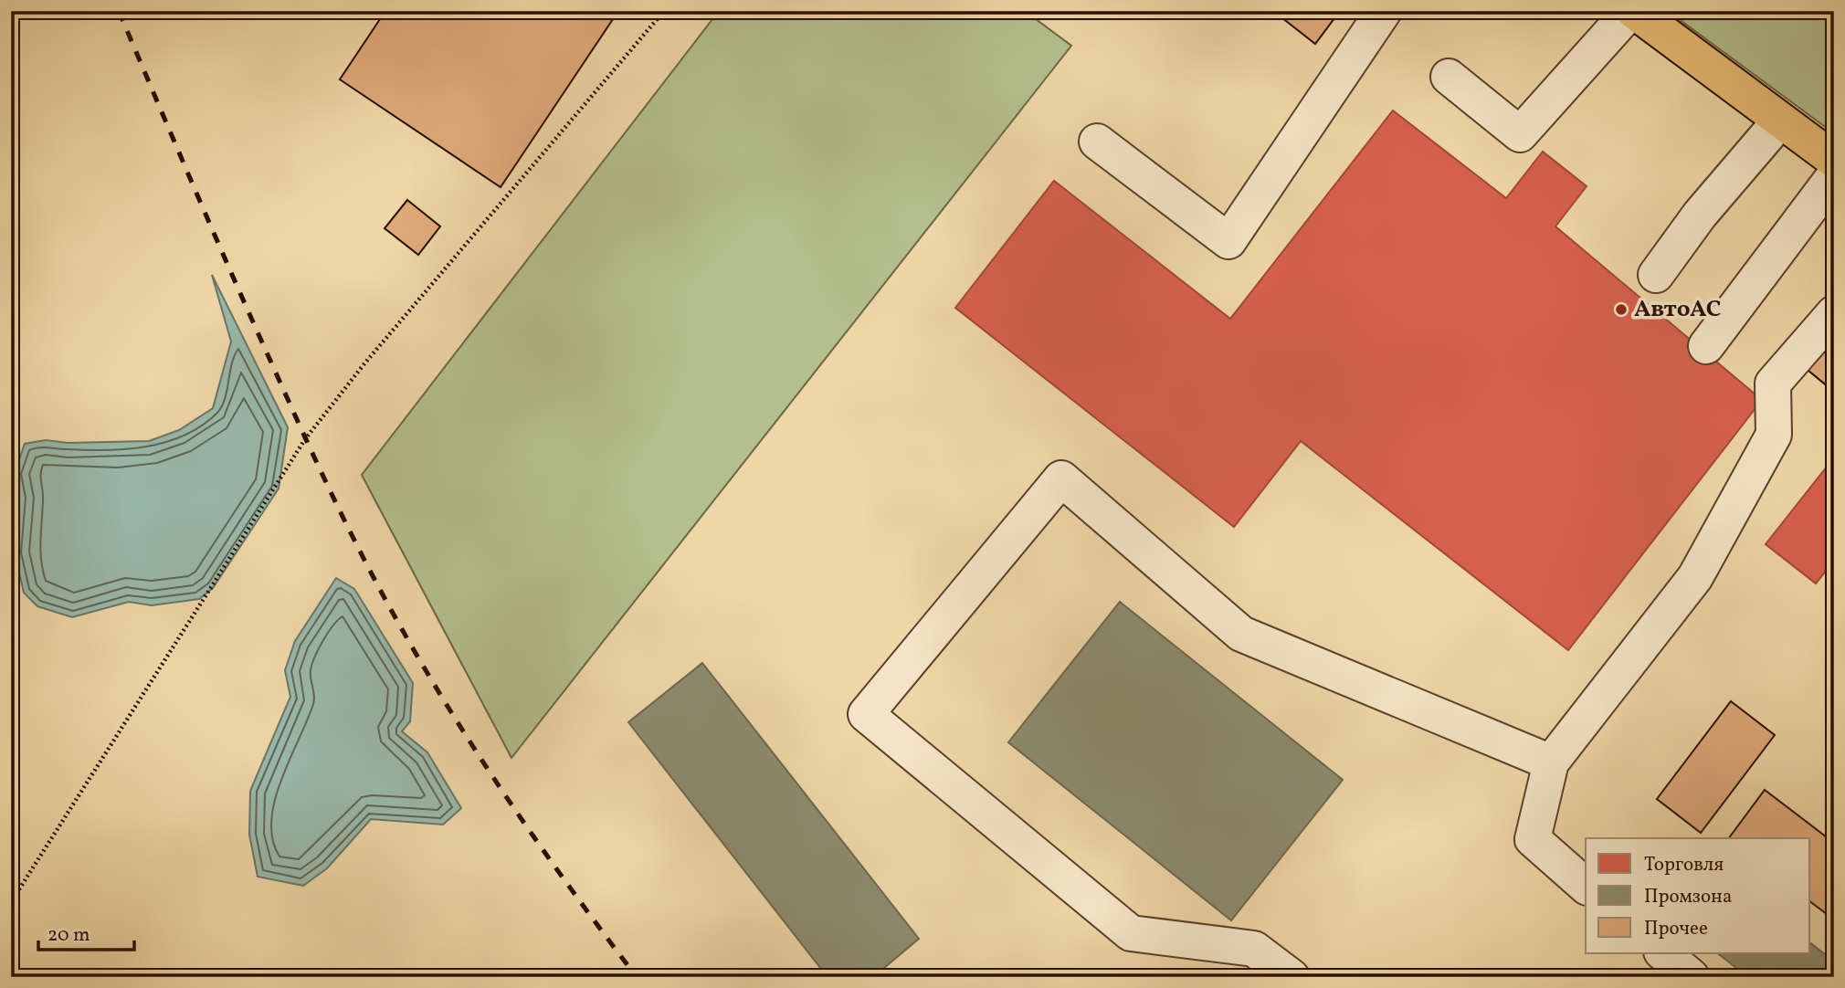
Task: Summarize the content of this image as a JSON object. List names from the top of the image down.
{
  "places": ["АвтоАС"],
  "legend": ["Торговля", "Промзона", "Прочее"],
  "scale_bar": "20 m"
}
